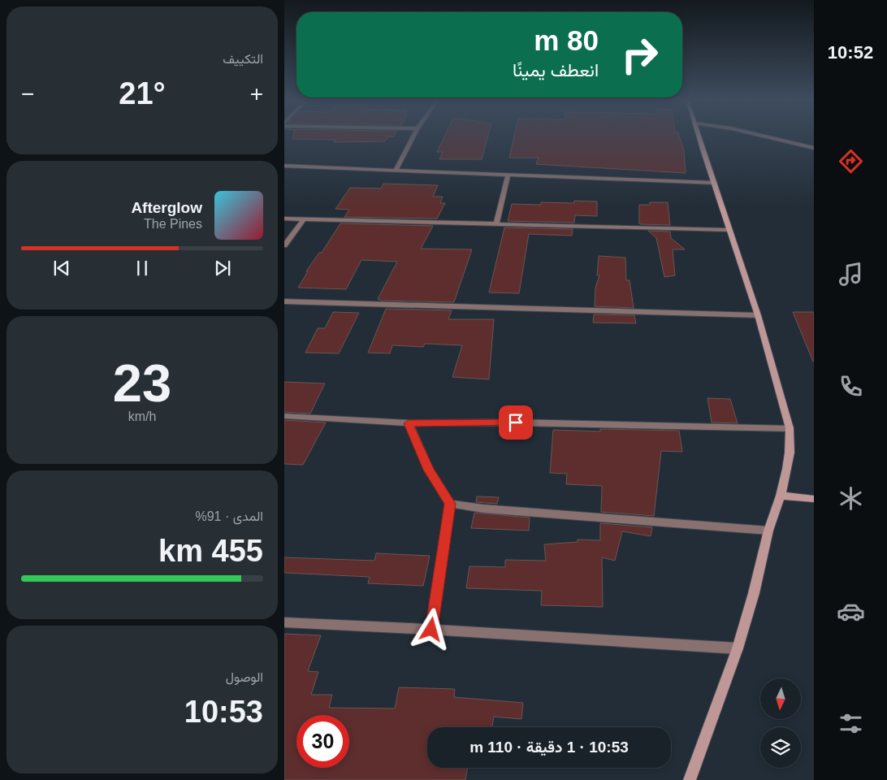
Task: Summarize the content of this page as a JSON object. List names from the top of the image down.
{
  "north": "bottom",
  "page": {
    "tabs": "10:52",
    "tile": [
      "التكييف",
      ["23", "km/h"],
      ["المدى · 91%", "455 km"],
      ["الوصول", "10:53"]
    ],
    "turn": ["80 m", "انعطف يمينًا"],
    "heat": ["−", "21°", "+"],
    "song": ["Afterglow", "The Pines"],
    "limit": "30",
    "trip": "10:53 · 1 دقيقة · 110 m"
  }
}
